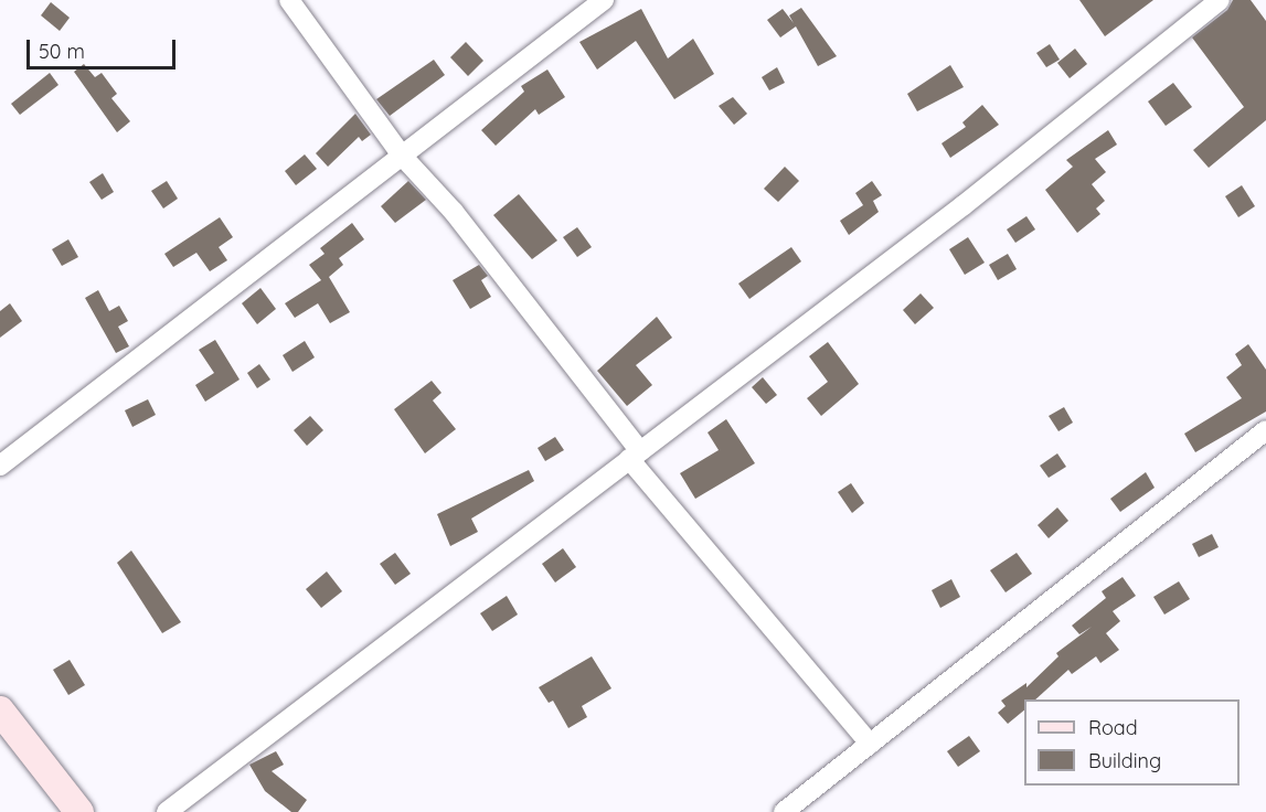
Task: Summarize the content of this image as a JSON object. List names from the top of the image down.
{
  "legend": ["Road", "Building"],
  "scale_bar": "50 m"
}
